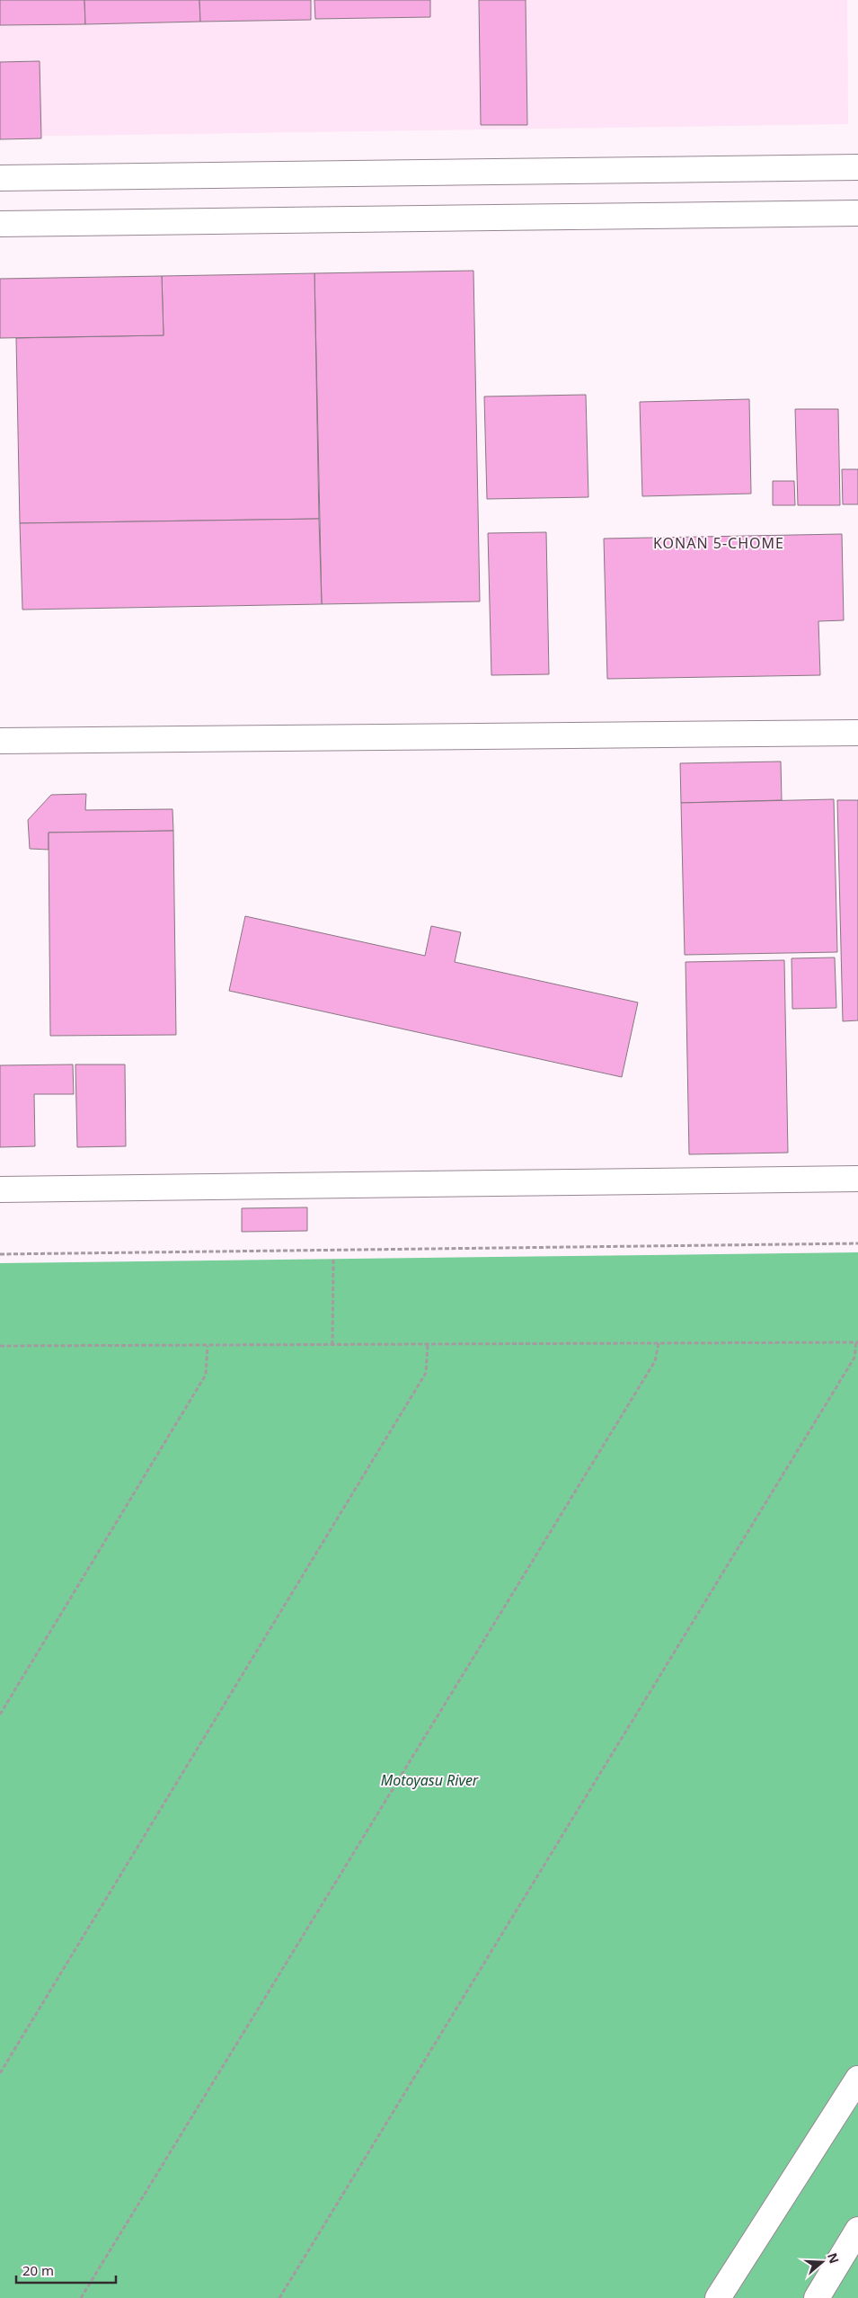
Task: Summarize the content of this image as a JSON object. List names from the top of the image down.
{
  "districts": ["KONAN 5-CHOME"],
  "water": ["Motoyasu River"],
  "scale_bar": "20 m",
  "north": "right"
}
